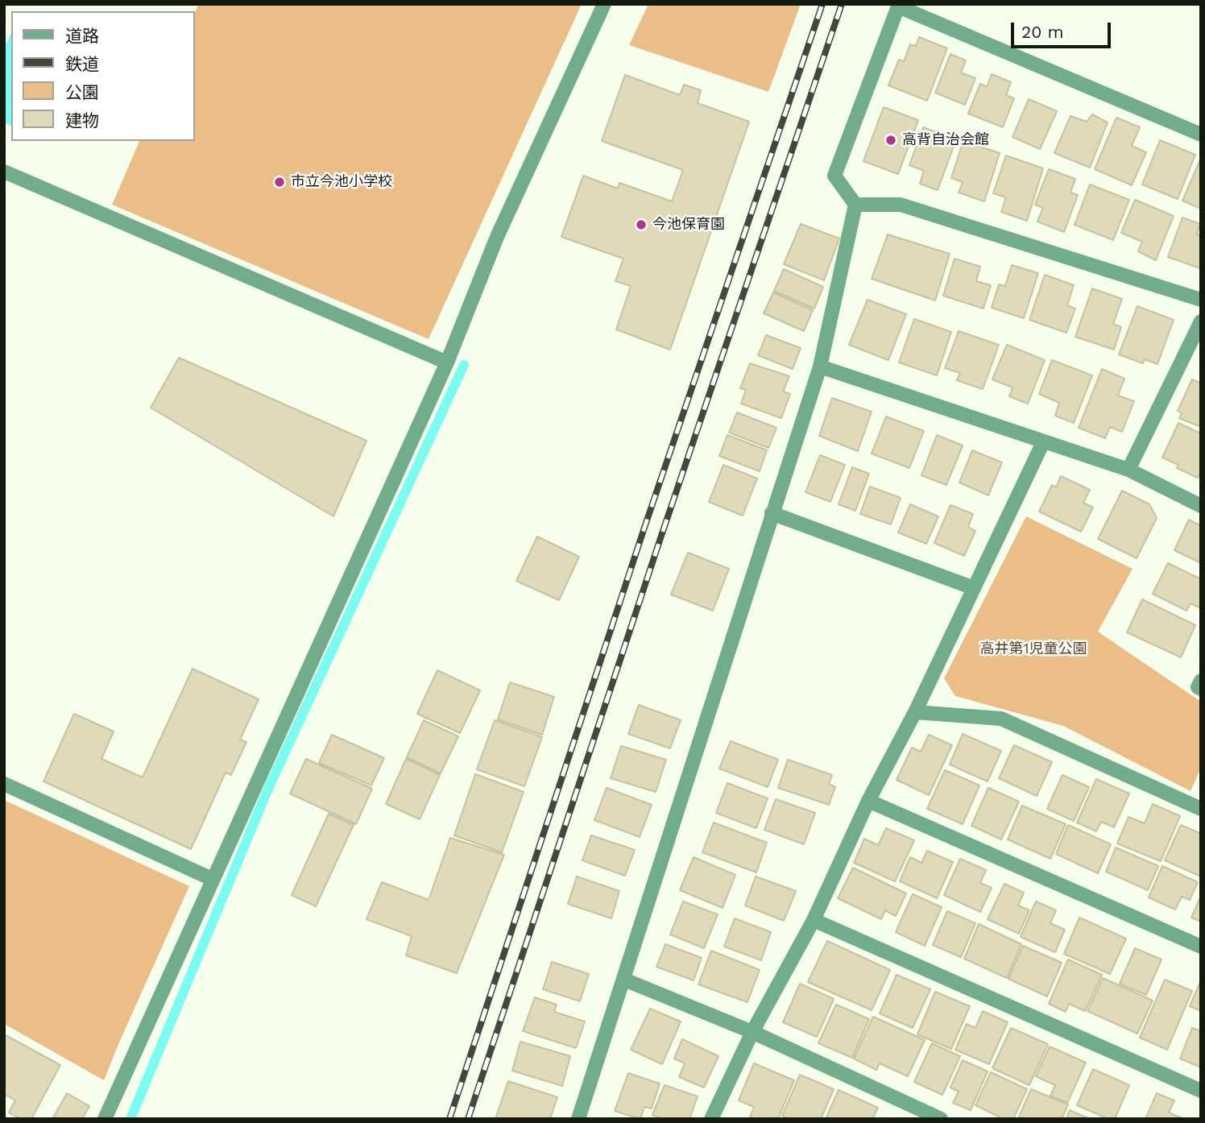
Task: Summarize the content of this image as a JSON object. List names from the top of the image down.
{
  "parks": ["高井第1児童公園"],
  "places": ["高背自治会館", "市立今池小学校", "今池保育園"],
  "legend": [
    "道路",
    "鉄道",
    "公園",
    "建物"
  ],
  "scale_bar": "20 m"
}
